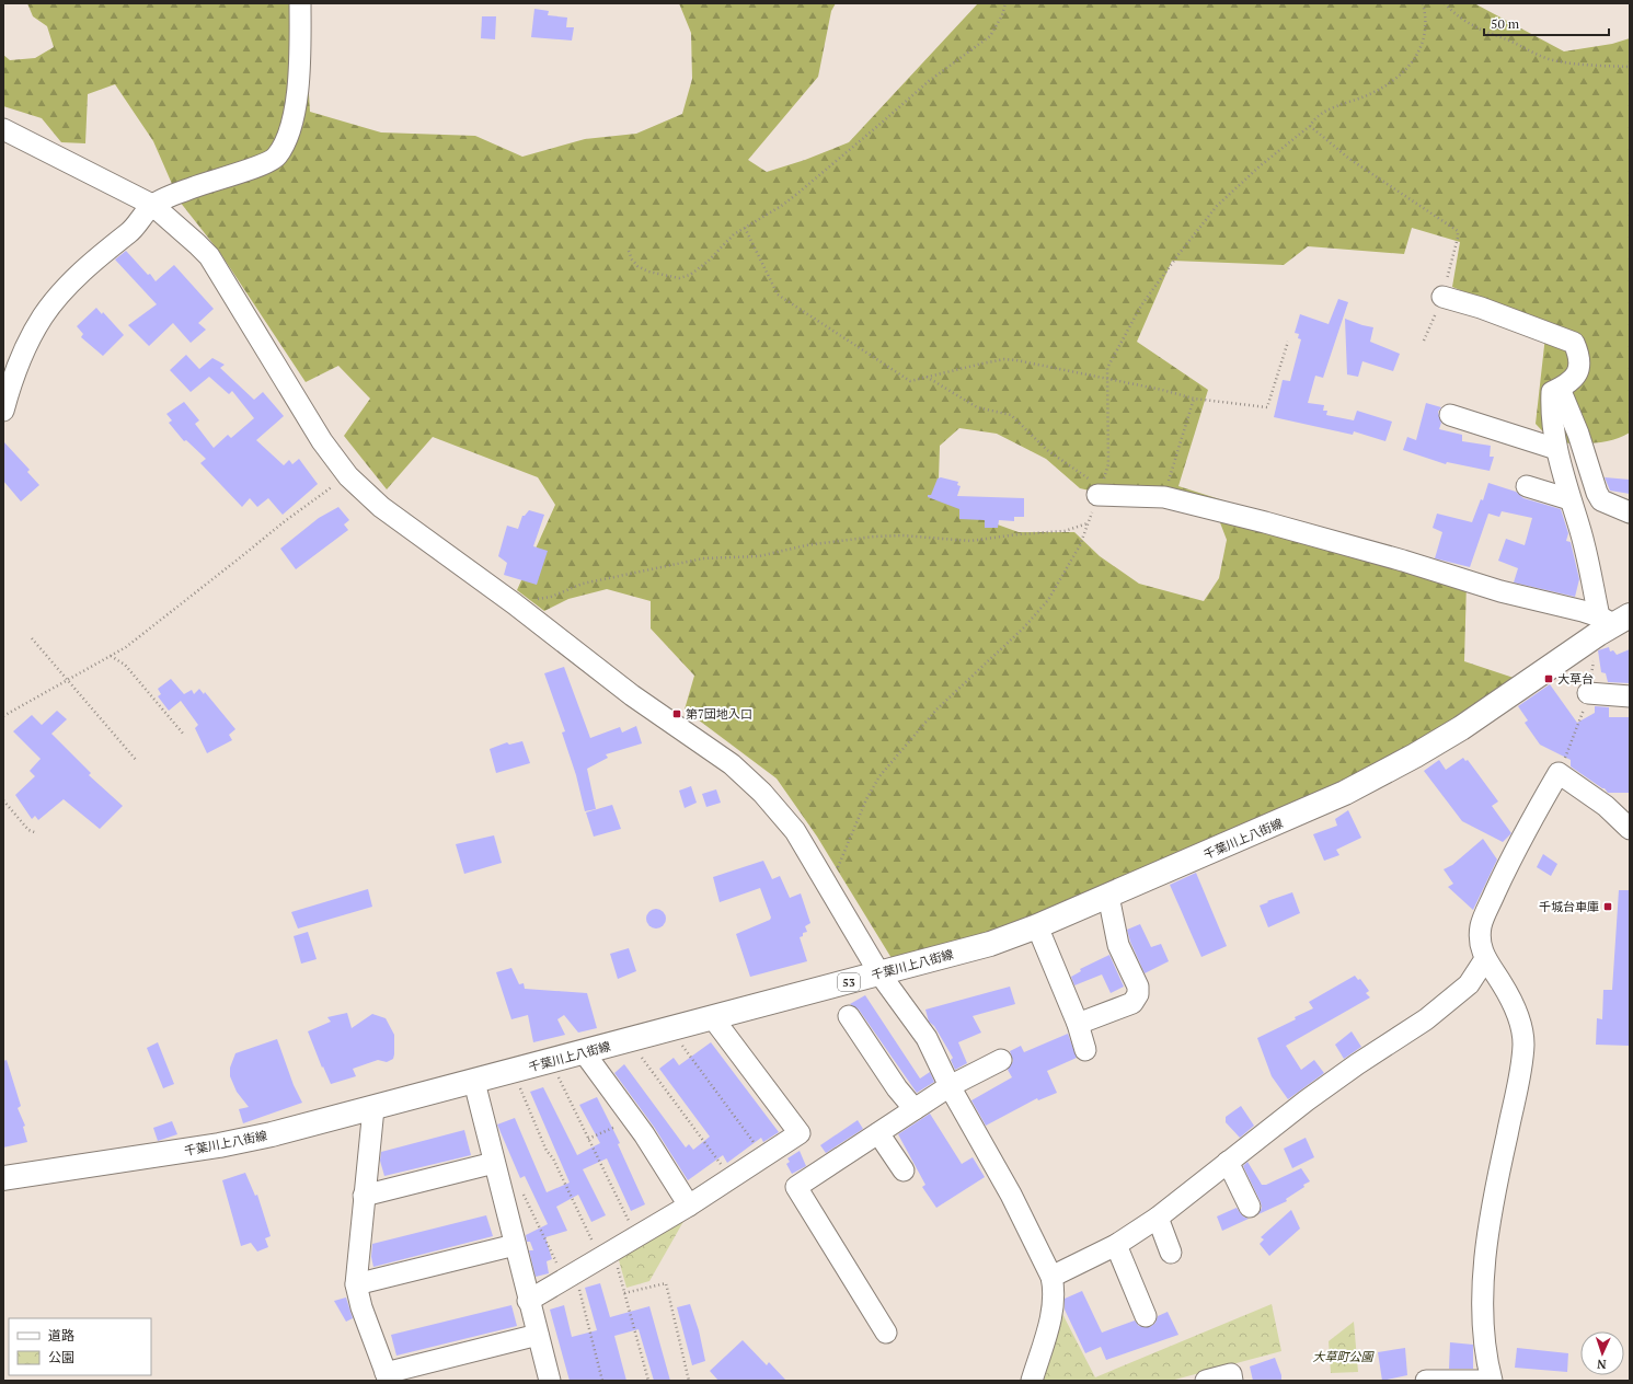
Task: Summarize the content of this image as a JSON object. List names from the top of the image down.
{
  "streets": {
    "main road": ["千葉川上八街線", "53"]
  },
  "parks": ["大草町公園"],
  "places": {
    "transit": ["大草台", "第7団地入口", "千城台車庫"]
  },
  "legend": ["道路", "公園"],
  "scale_bar": "50 m",
  "north": "bottom"
}
